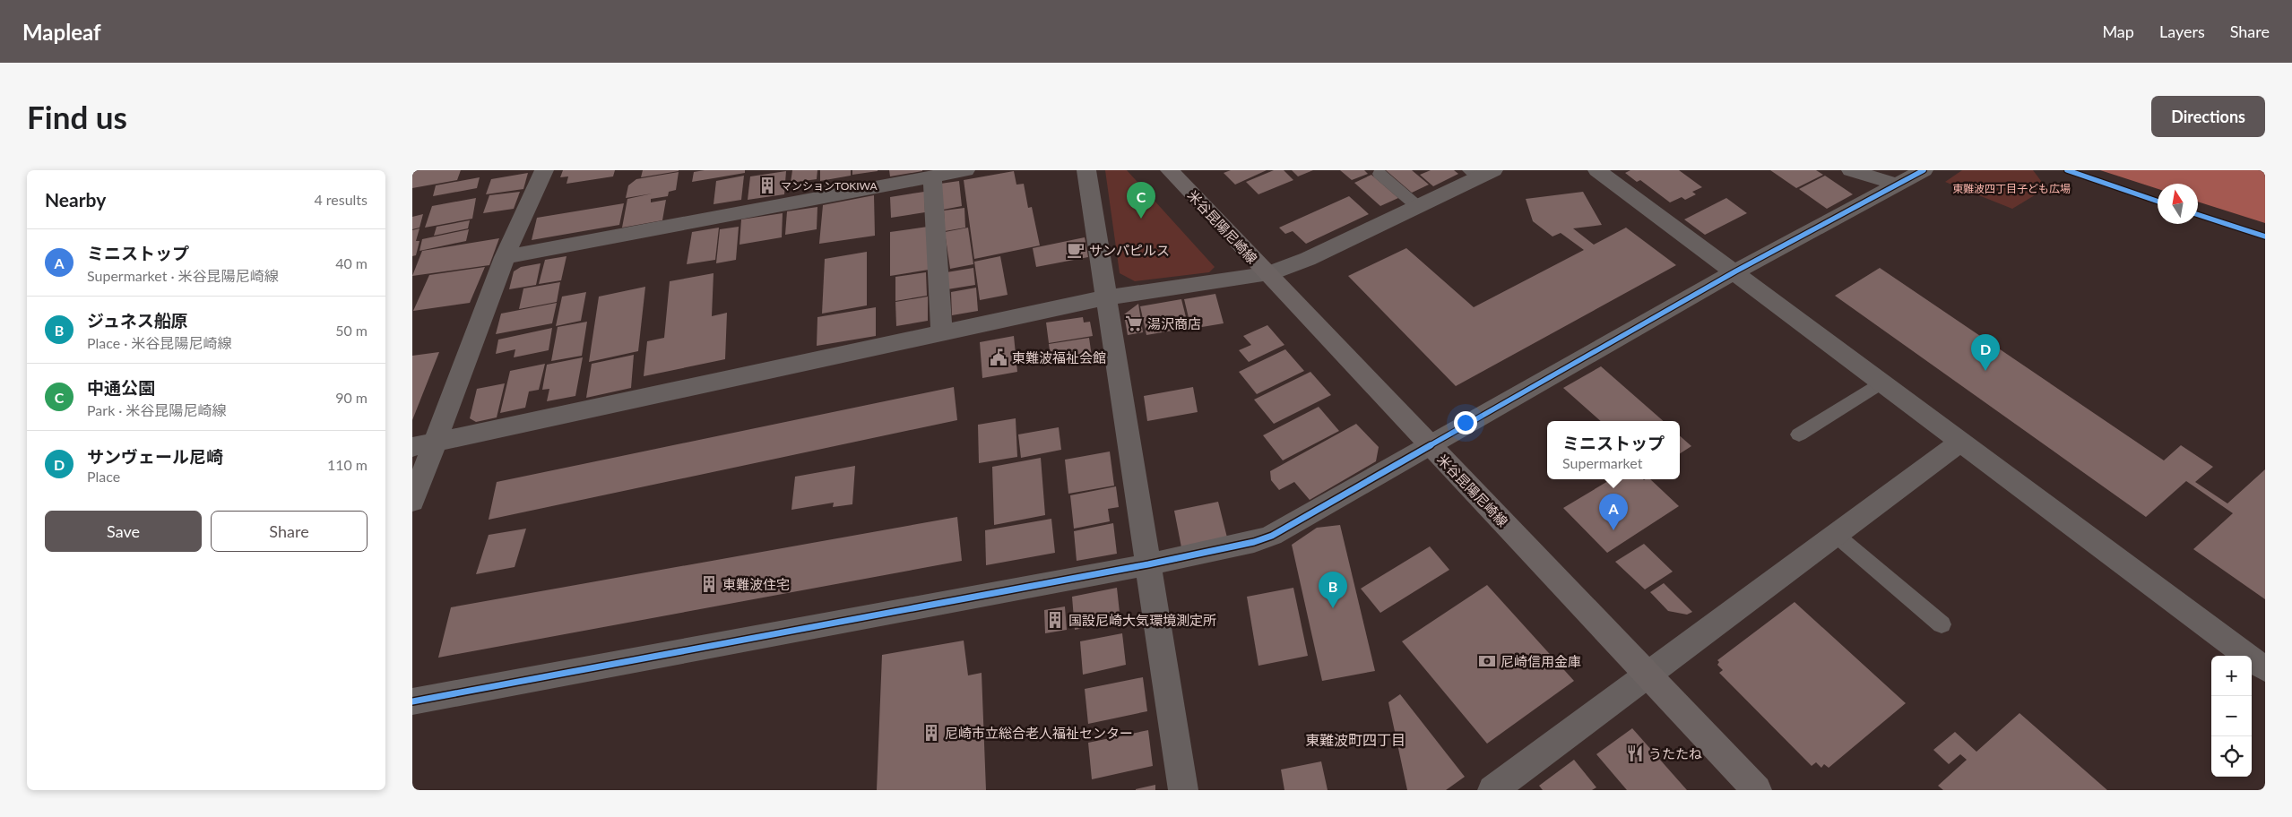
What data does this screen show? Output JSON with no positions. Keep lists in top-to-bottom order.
{
  "streets": {
    "main road": ["米谷昆陽尼崎線"]
  },
  "districts": ["東難波町四丁目"],
  "parks": ["東難波四丁目子ども広場"],
  "places": {
    "building": [
      "マンションTOKIWA",
      "東難波住宅",
      "国設尼崎大気環境測定所",
      "尼崎市立総合老人福祉センター"
    ],
    "cafe": ["サンパピルス"],
    "supermarket": ["湯沢商店"],
    "public building": ["東難波福祉会館"],
    "bank": ["尼崎信用金庫"],
    "restaurant": ["うたたね"]
  },
  "north": "top",
  "page": {
    "header": "Mapleaf",
    "nav": ["Map", "Layers", "Share"],
    "buttons": [
      "Directions",
      ["Save", "Share"]
    ],
    "title": "Find us",
    "heading": ["Nearby", "4 results"],
    "pins": [
      "C",
      "D",
      "A",
      "B"
    ],
    "list": [
      {
        "mark": "A",
        "name": "ミニストップ",
        "note": "Supermarket · 米谷昆陽尼崎線",
        "value": "40 m"
      },
      {
        "mark": "B",
        "name": "ジュネス船原",
        "note": "Place · 米谷昆陽尼崎線",
        "value": "50 m"
      },
      {
        "mark": "C",
        "name": "中通公園",
        "note": "Park · 米谷昆陽尼崎線",
        "value": "90 m"
      },
      {
        "mark": "D",
        "name": "サンヴェール尼崎",
        "note": "Place",
        "value": "110 m"
      }
    ],
    "popup": ["ミニストップ", "Supermarket"],
    "map_buttons": ["+", "−"]
  }
}
